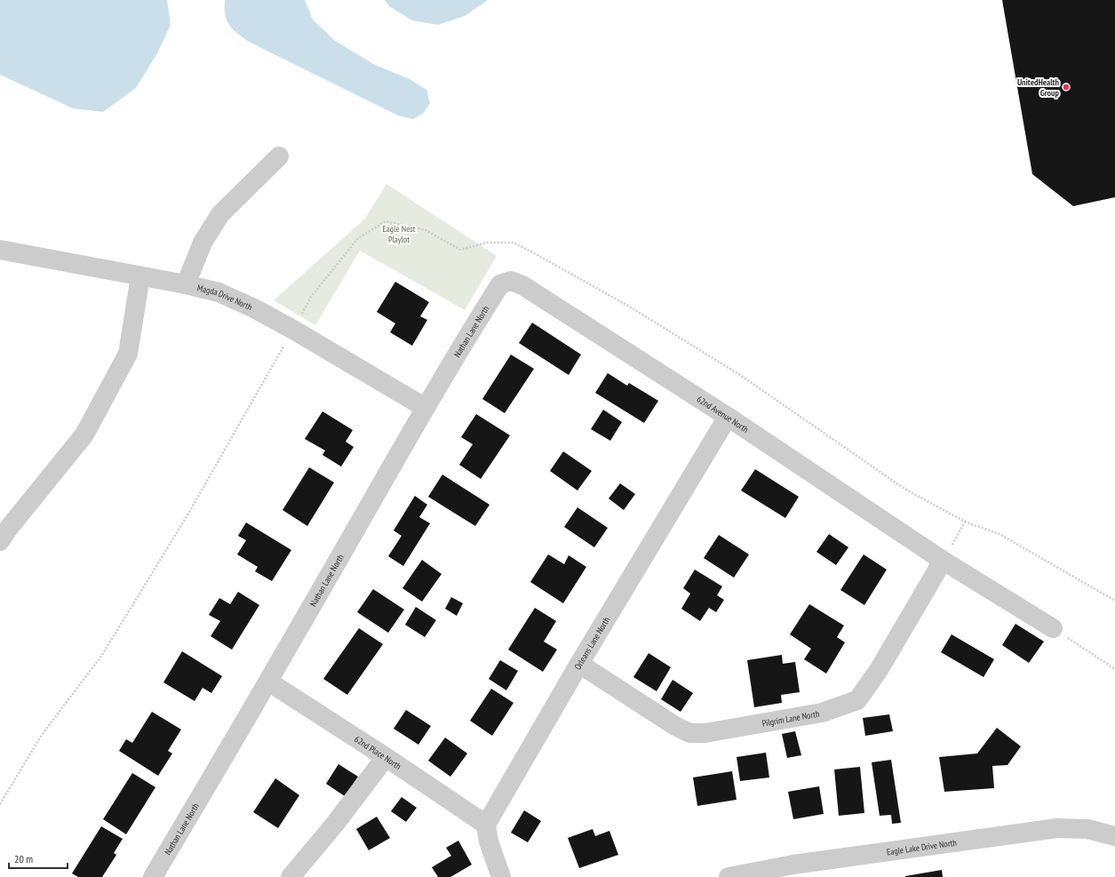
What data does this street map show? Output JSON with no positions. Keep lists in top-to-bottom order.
{
  "streets": {
    "street": [
      "Magda Drive North",
      "Nathan Lane North",
      "62nd Avenue North",
      "Orleans Lane North",
      "Pilgrim Lane North",
      "62nd Place North",
      "Eagle Lake Drive North"
    ]
  },
  "crossings": [
    ["Magda Drive North", "Nathan Lane North"],
    ["Nathan Lane North", "62nd Avenue North"],
    ["Nathan Lane North", "62nd Place North"],
    ["62nd Avenue North", "Orleans Lane North"],
    ["62nd Avenue North", "Pilgrim Lane North"],
    ["Orleans Lane North", "Pilgrim Lane North"],
    ["Orleans Lane North", "62nd Place North"]
  ],
  "parks": ["Eagle Nest Playlot"],
  "places": ["UnitedHealth Group"],
  "scale_bar": "20 m"
}
